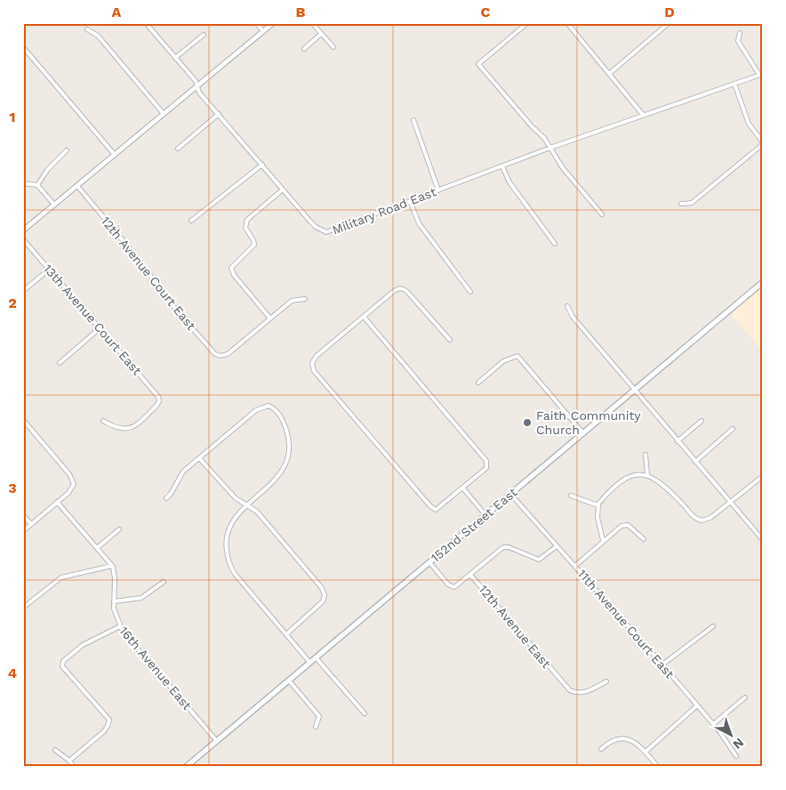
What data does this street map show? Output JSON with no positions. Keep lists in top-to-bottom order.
{
  "streets": {
    "main road": ["152nd Street East"],
    "street": [
      "Military Road East",
      "12th Avenue Court East",
      "13th Avenue Court East",
      "11th Avenue Court East",
      "12th Avenue East",
      "16th Avenue East"
    ]
  },
  "crossings": [
    ["152nd Street East", "11th Avenue Court East"],
    ["152nd Street East", "12th Avenue East"],
    ["152nd Street East", "16th Avenue East"]
  ],
  "places": ["Faith Community Church"],
  "north": "bottom right",
  "grid": {
    "columns": [
      "A",
      "B",
      "C",
      "D"
    ],
    "rows": [
      "1",
      "2",
      "3",
      "4"
    ]
  }
}
